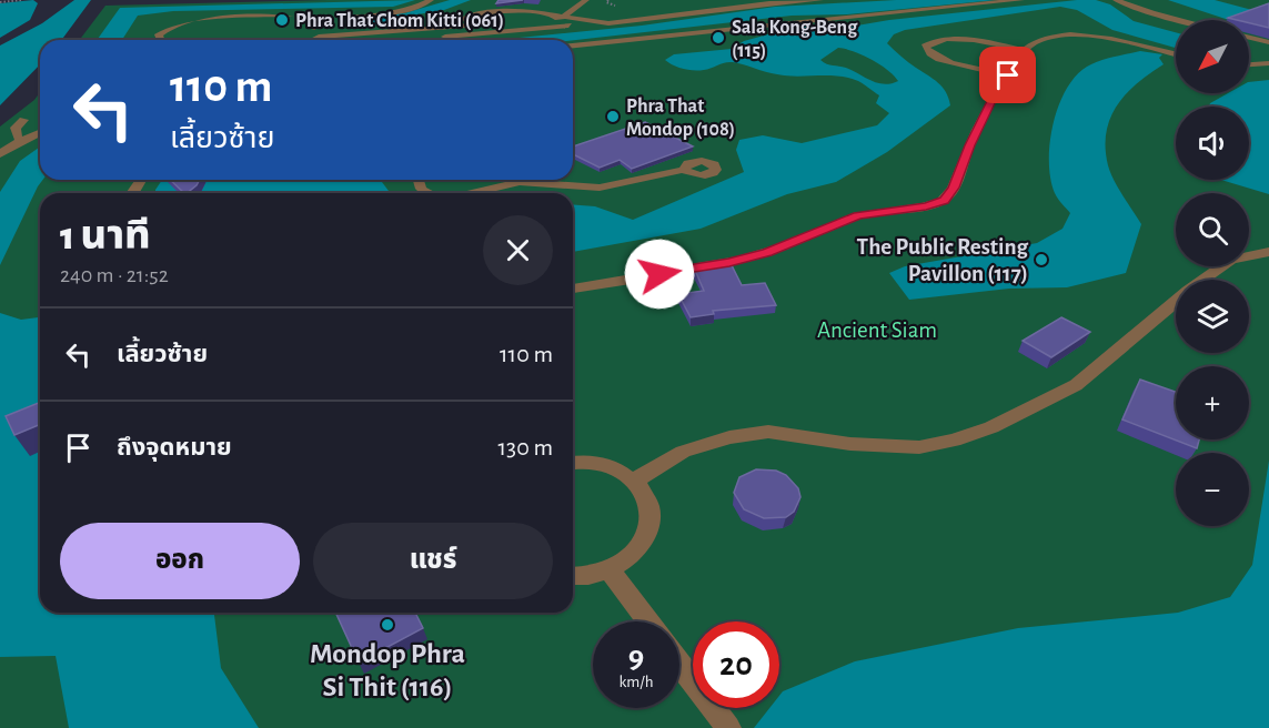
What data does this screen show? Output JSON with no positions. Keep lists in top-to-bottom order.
{
  "parks": ["Ancient Siam"],
  "places": [
    "Phra That Chom Kitti (061)",
    "Sala Kong-Beng (115)",
    "Phra That Mondop (108)",
    "The Public Resting Pavillon (117)",
    "Mondop Phra Si Thit (116)"
  ],
  "north": "bottom left",
  "page": {
    "map_buttons": ["+", "−"],
    "turn": ["110 m", "เลี้ยวซ้าย"],
    "heading": ["1 นาที", "240 m · 21:52"],
    "list": [
      {
        "name": "เลี้ยวซ้าย",
        "value": "110 m"
      },
      {
        "name": "ถึงจุดหมาย",
        "value": "130 m"
      }
    ],
    "buttons": ["ออก", "แชร์"],
    "speed": "9 km/h",
    "limit": "20"
  }
}
